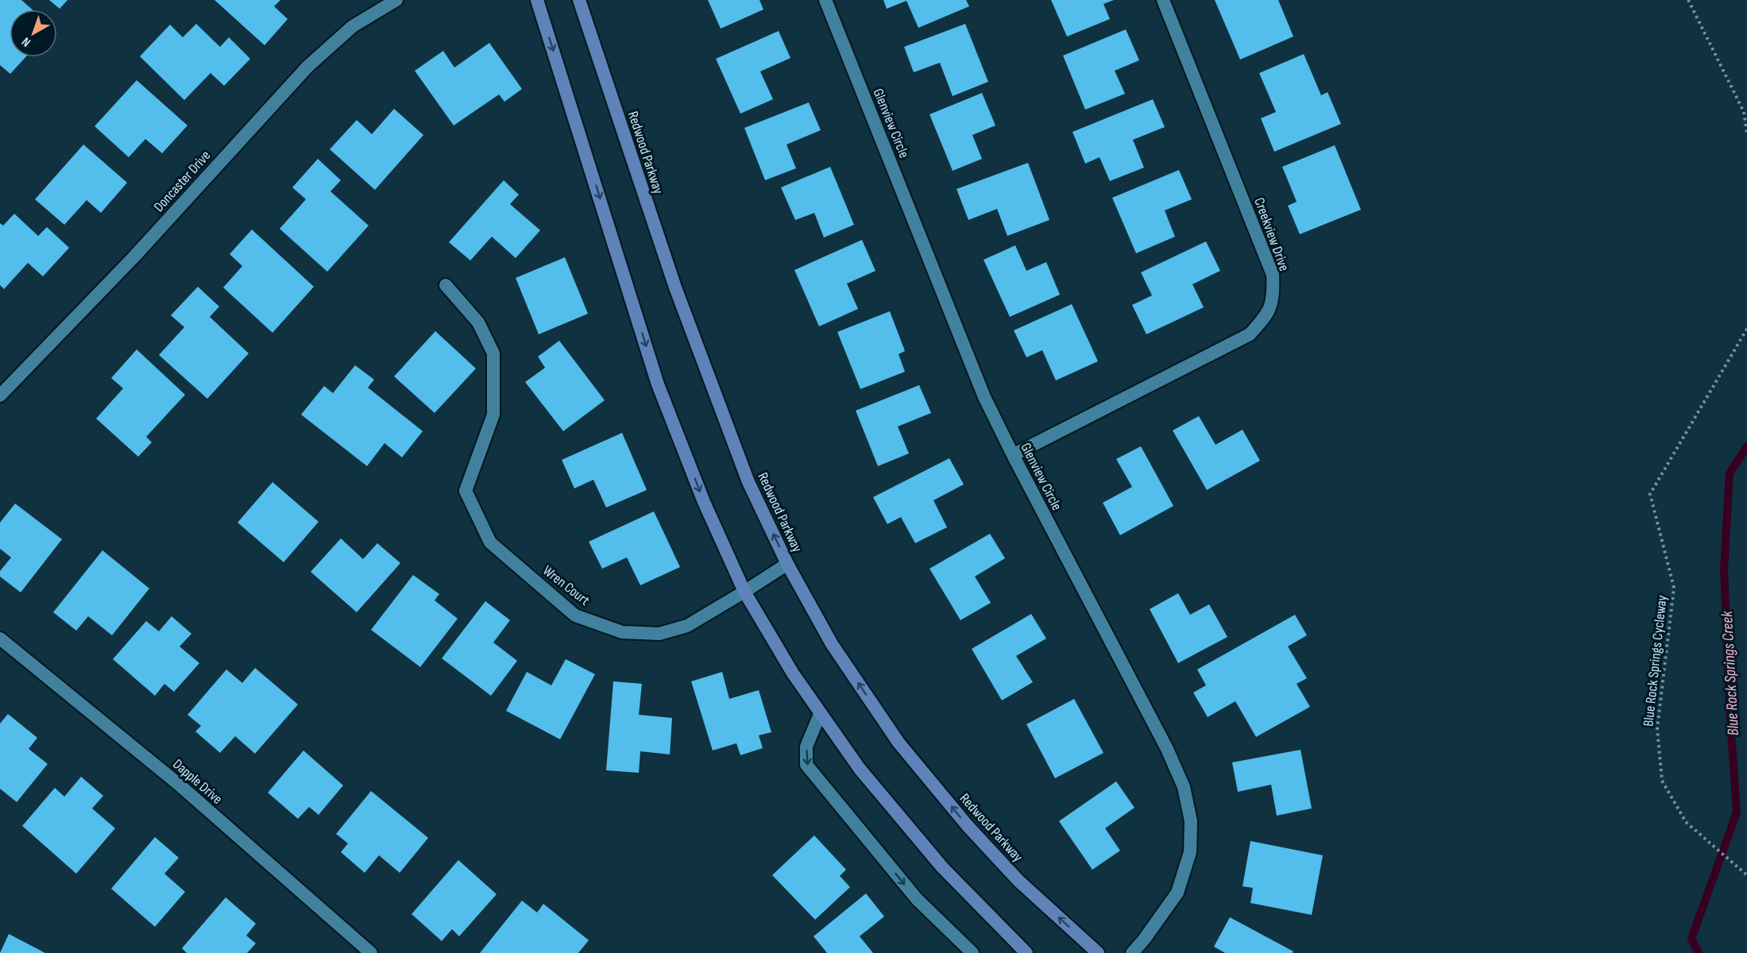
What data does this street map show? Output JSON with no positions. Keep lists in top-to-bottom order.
{
  "streets": {
    "main road": ["Redwood Parkway"],
    "street": [
      "Glenview Circle",
      "Doncaster Drive",
      "Creekview Drive",
      "Wren Court",
      "Dapple Drive"
    ],
    "path": ["Blue Rock Springs Cycleway"]
  },
  "crossings": [
    ["Glenview Circle", "Creekview Drive"],
    ["Redwood Parkway", "Wren Court"]
  ],
  "water": ["Blue Rock Springs Creek"],
  "north": "bottom left"
}
